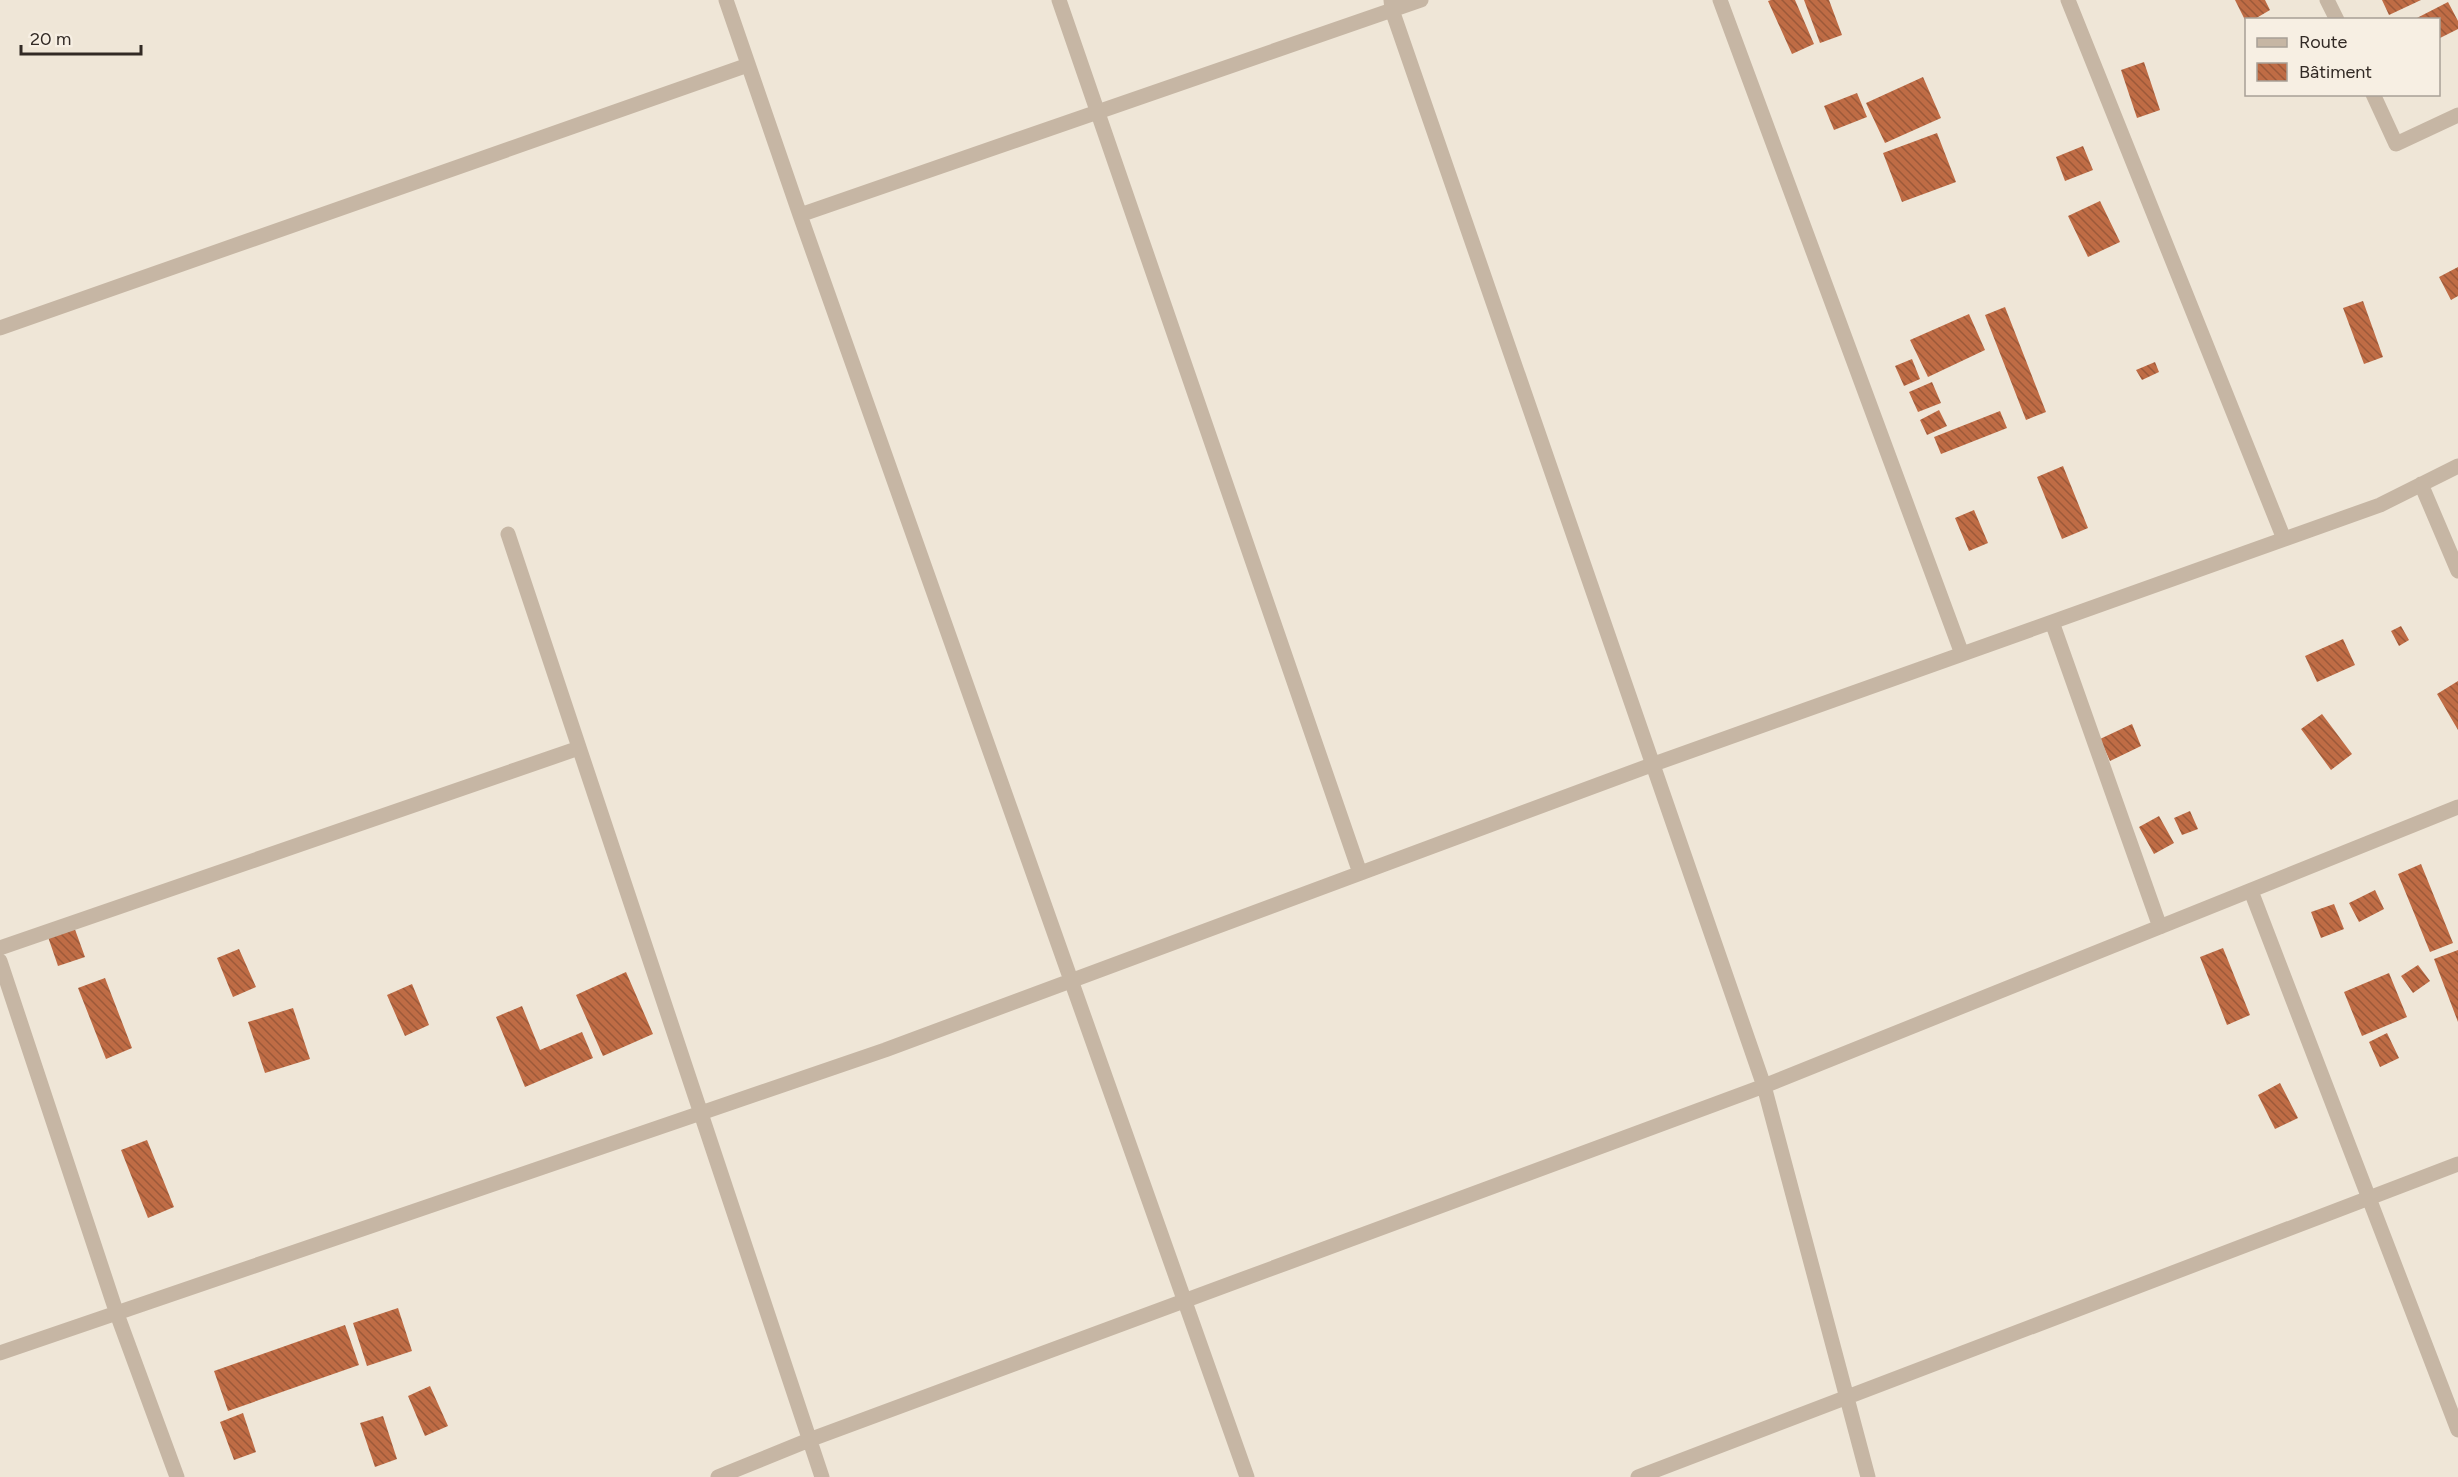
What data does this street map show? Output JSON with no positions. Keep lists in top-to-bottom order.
{
  "legend": ["Route", "Bâtiment"],
  "scale_bar": "20 m"
}
